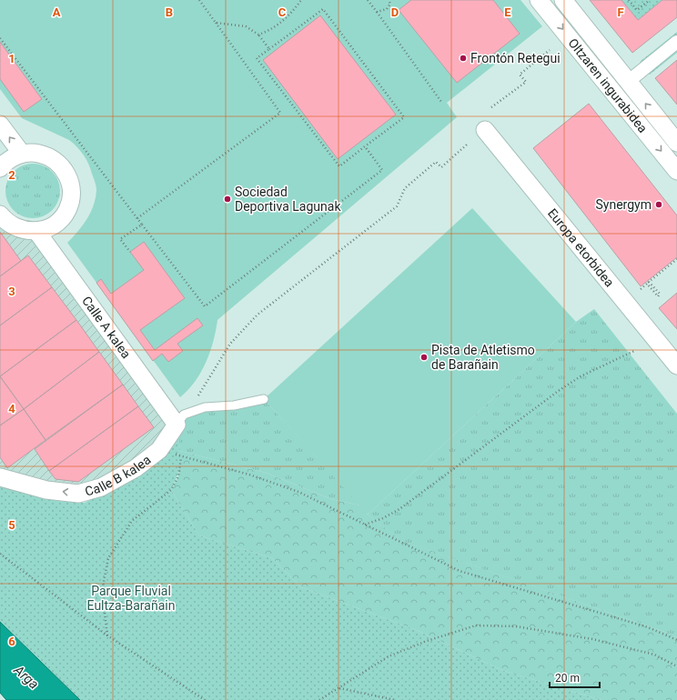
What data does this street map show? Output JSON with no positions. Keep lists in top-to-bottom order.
{
  "streets": {
    "street": [
      "Oltzaren ingurabidea",
      "Europa etorbidea",
      "Calle A kalea",
      "Calle B kalea"
    ]
  },
  "crossings": [
    ["Calle A kalea", "Calle B kalea"]
  ],
  "one_way": ["Calle B kalea"],
  "water": ["Arga"],
  "parks": ["Parque Fluvial Eultza-Barañain"],
  "places": [
    "Frontón Retegui",
    "Sociedad Deportiva Lagunak",
    "Synergym",
    "Pista de Atletismo de Barañain"
  ],
  "scale_bar": "20 m",
  "grid": {
    "columns": [
      "A",
      "B",
      "C",
      "D",
      "E",
      "F"
    ],
    "rows": [
      "1",
      "2",
      "3",
      "4",
      "5",
      "6"
    ]
  }
}
